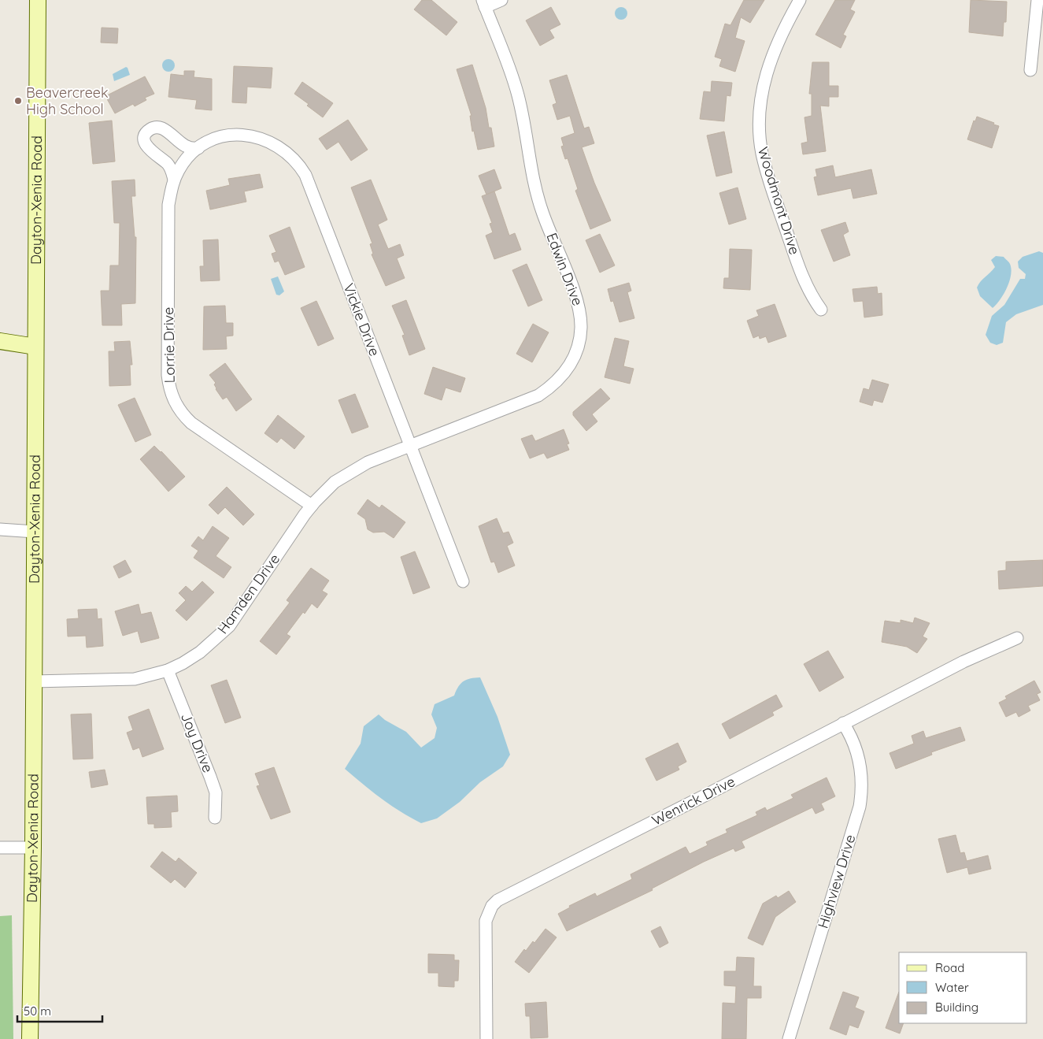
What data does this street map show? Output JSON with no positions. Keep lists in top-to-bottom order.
{
  "streets": {
    "main road": ["Dayton-Xenia Road"],
    "street": [
      "Woodmont Drive",
      "Edwin Drive",
      "Vickie Drive",
      "Lorrie Drive",
      "Hamden Drive",
      "Joy Drive",
      "Wenrick Drive",
      "Highview Drive"
    ]
  },
  "crossings": [
    ["Dayton-Xenia Road", "Hamden Drive"],
    ["Edwin Drive", "Vickie Drive"],
    ["Edwin Drive", "Hamden Drive"],
    ["Vickie Drive", "Lorrie Drive"],
    ["Vickie Drive", "Hamden Drive"],
    ["Lorrie Drive", "Hamden Drive"],
    ["Hamden Drive", "Joy Drive"],
    ["Wenrick Drive", "Highview Drive"]
  ],
  "places": ["Beavercreek High School"],
  "legend": ["Road", "Water", "Building"],
  "scale_bar": "50 m"
}
